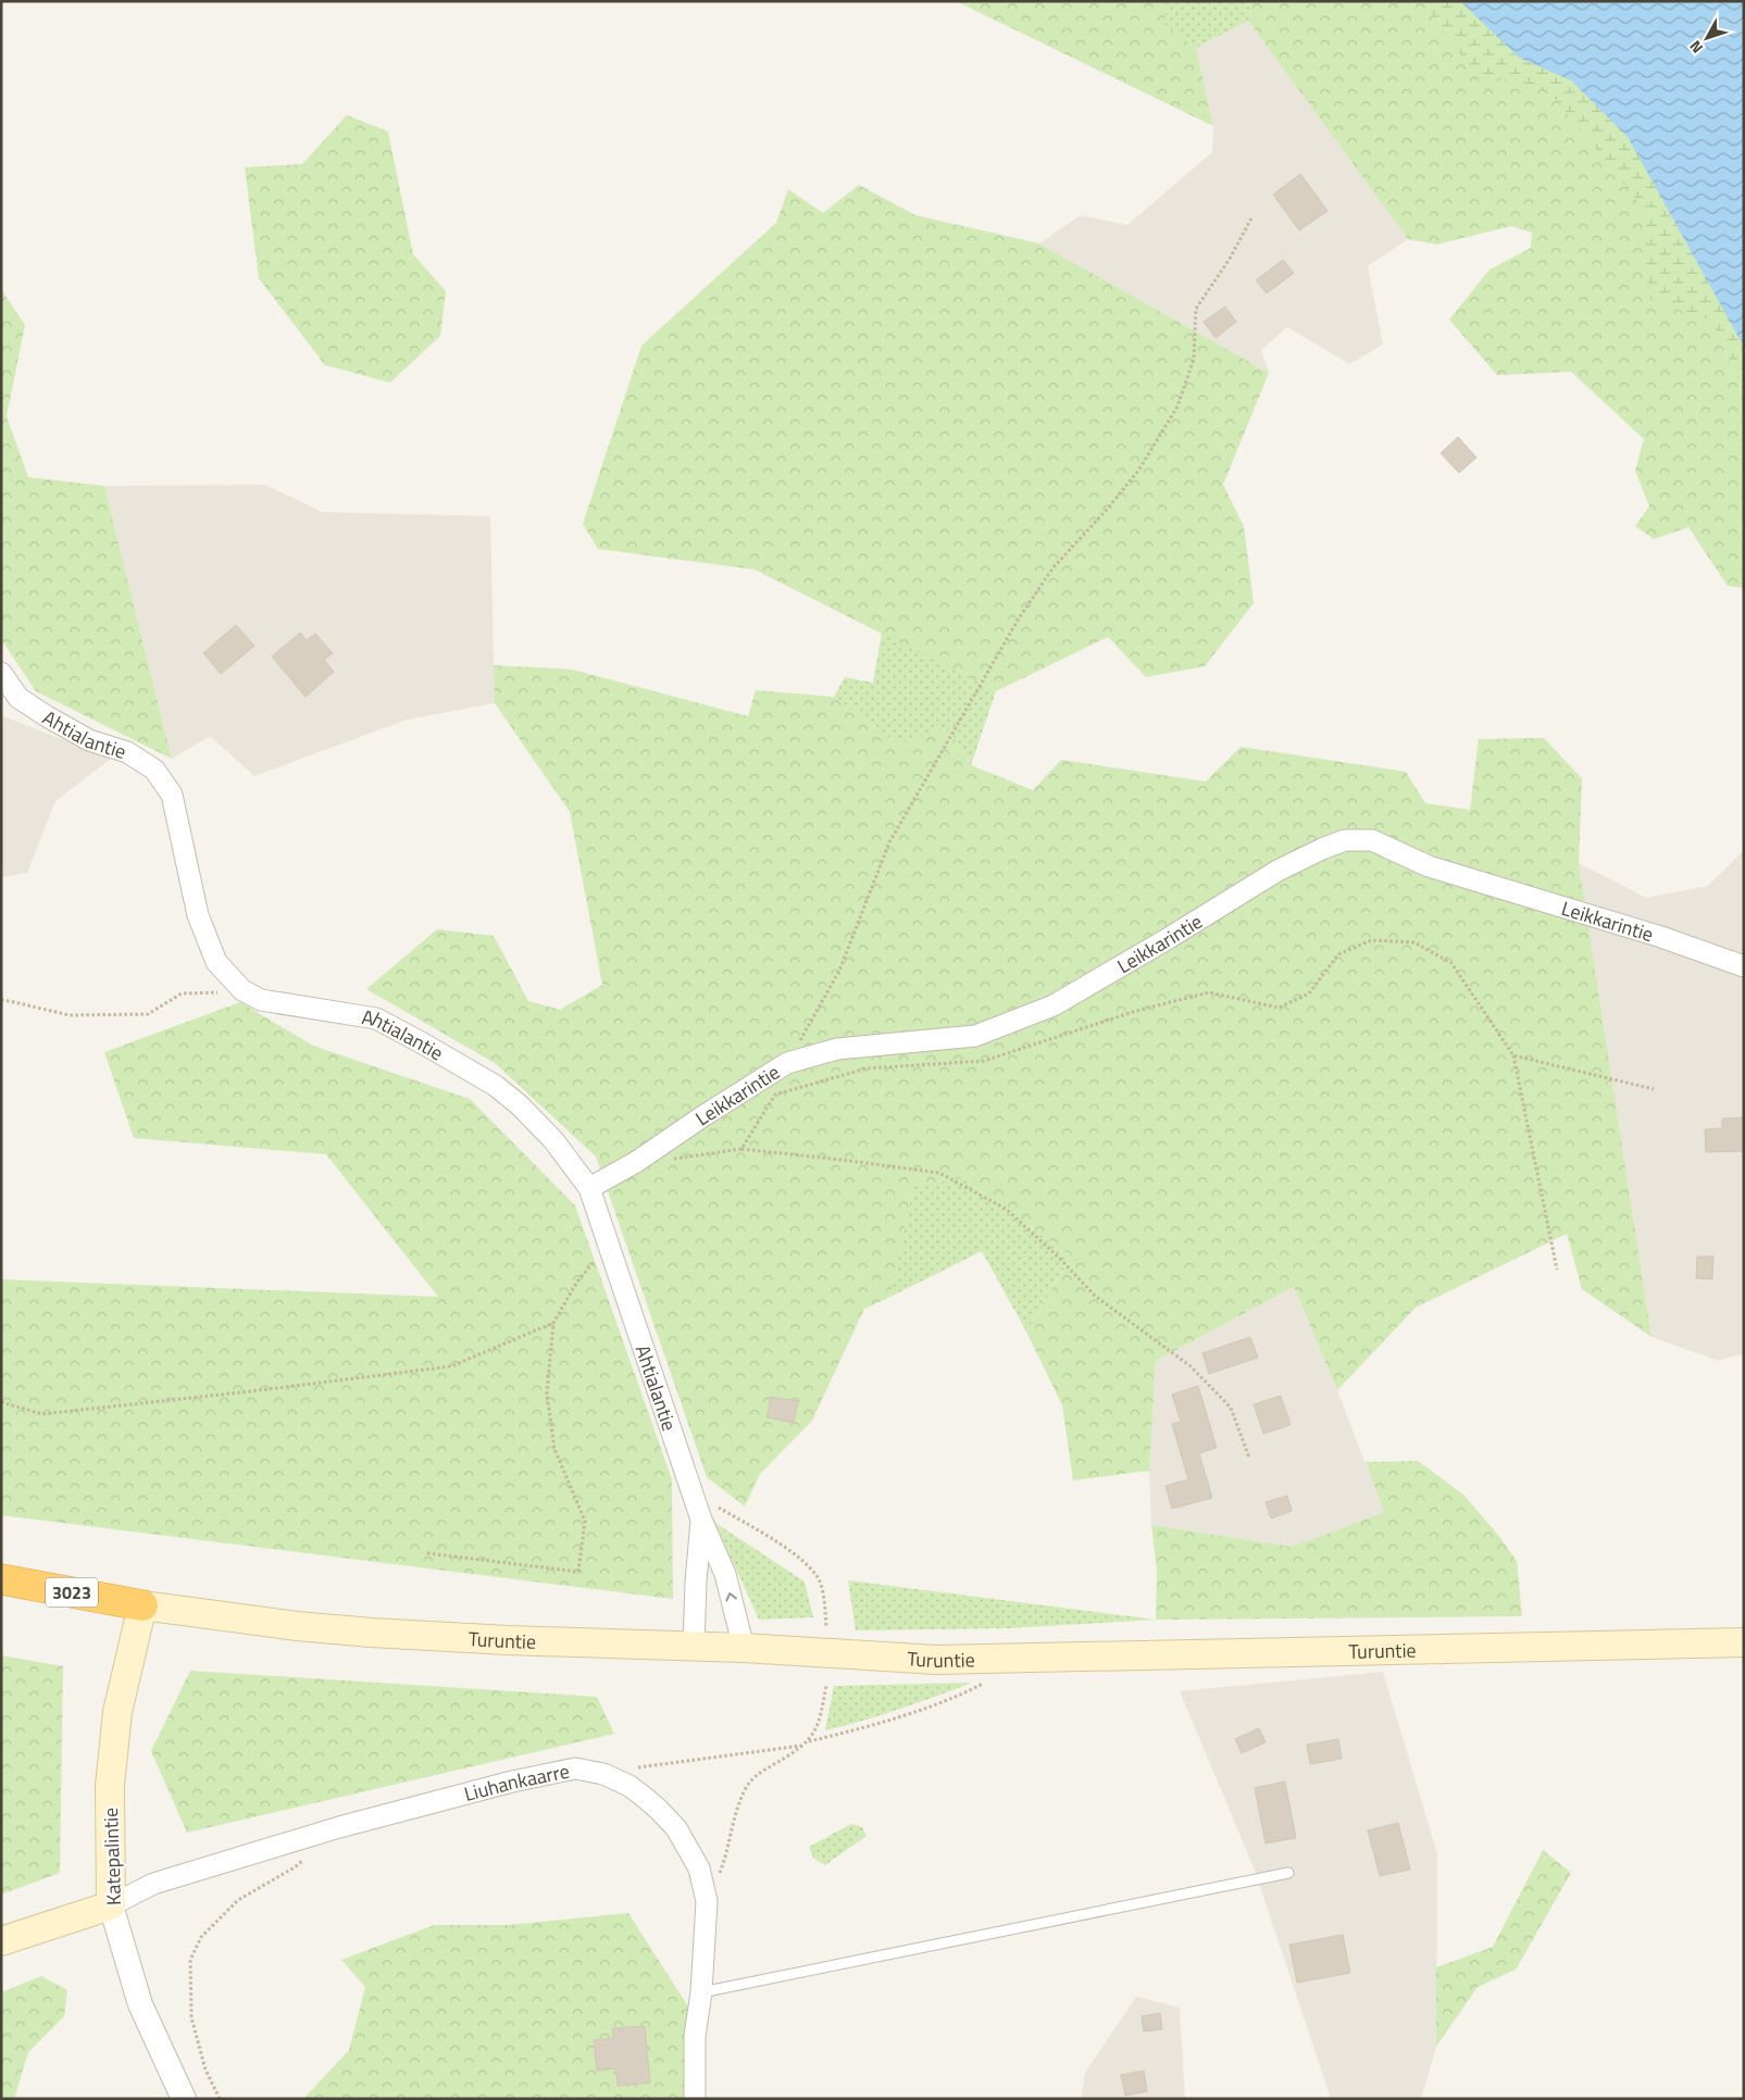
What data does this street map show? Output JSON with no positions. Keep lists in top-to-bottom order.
{
  "streets": {
    "highway": ["3023"],
    "main road": ["Turuntie", "Katepalintie"],
    "street": ["Ahtialantie", "Leikkarintie", "Liuhankaarre"]
  },
  "crossings": [
    ["Ahtialantie", "Leikkarintie"],
    ["Ahtialantie", "Turuntie"],
    ["3023", "Turuntie"],
    ["3023", "Katepalintie"],
    ["Turuntie", "Katepalintie"],
    ["Liuhankaarre", "Katepalintie"]
  ],
  "north": "bottom left"
}
